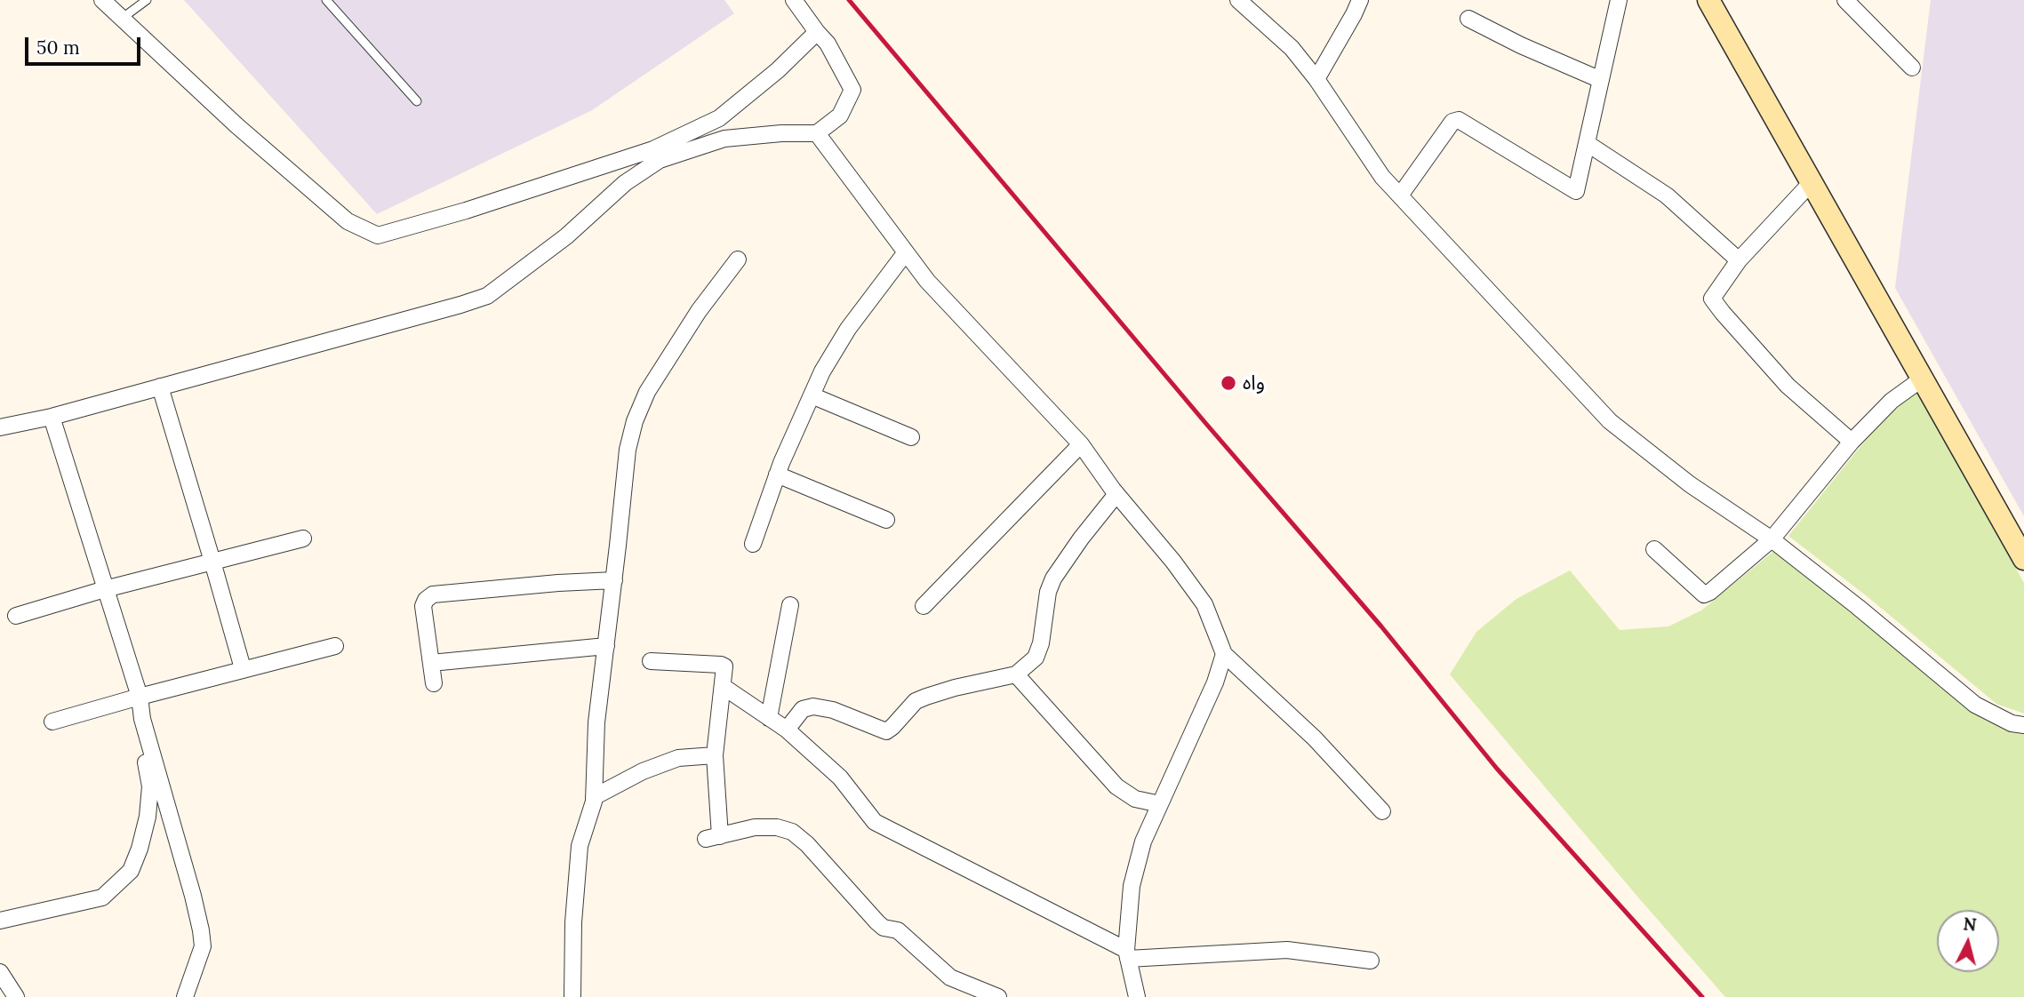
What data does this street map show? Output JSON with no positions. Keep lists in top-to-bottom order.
{
  "places": ["واہ"],
  "scale_bar": "50 m",
  "north": "top"
}
